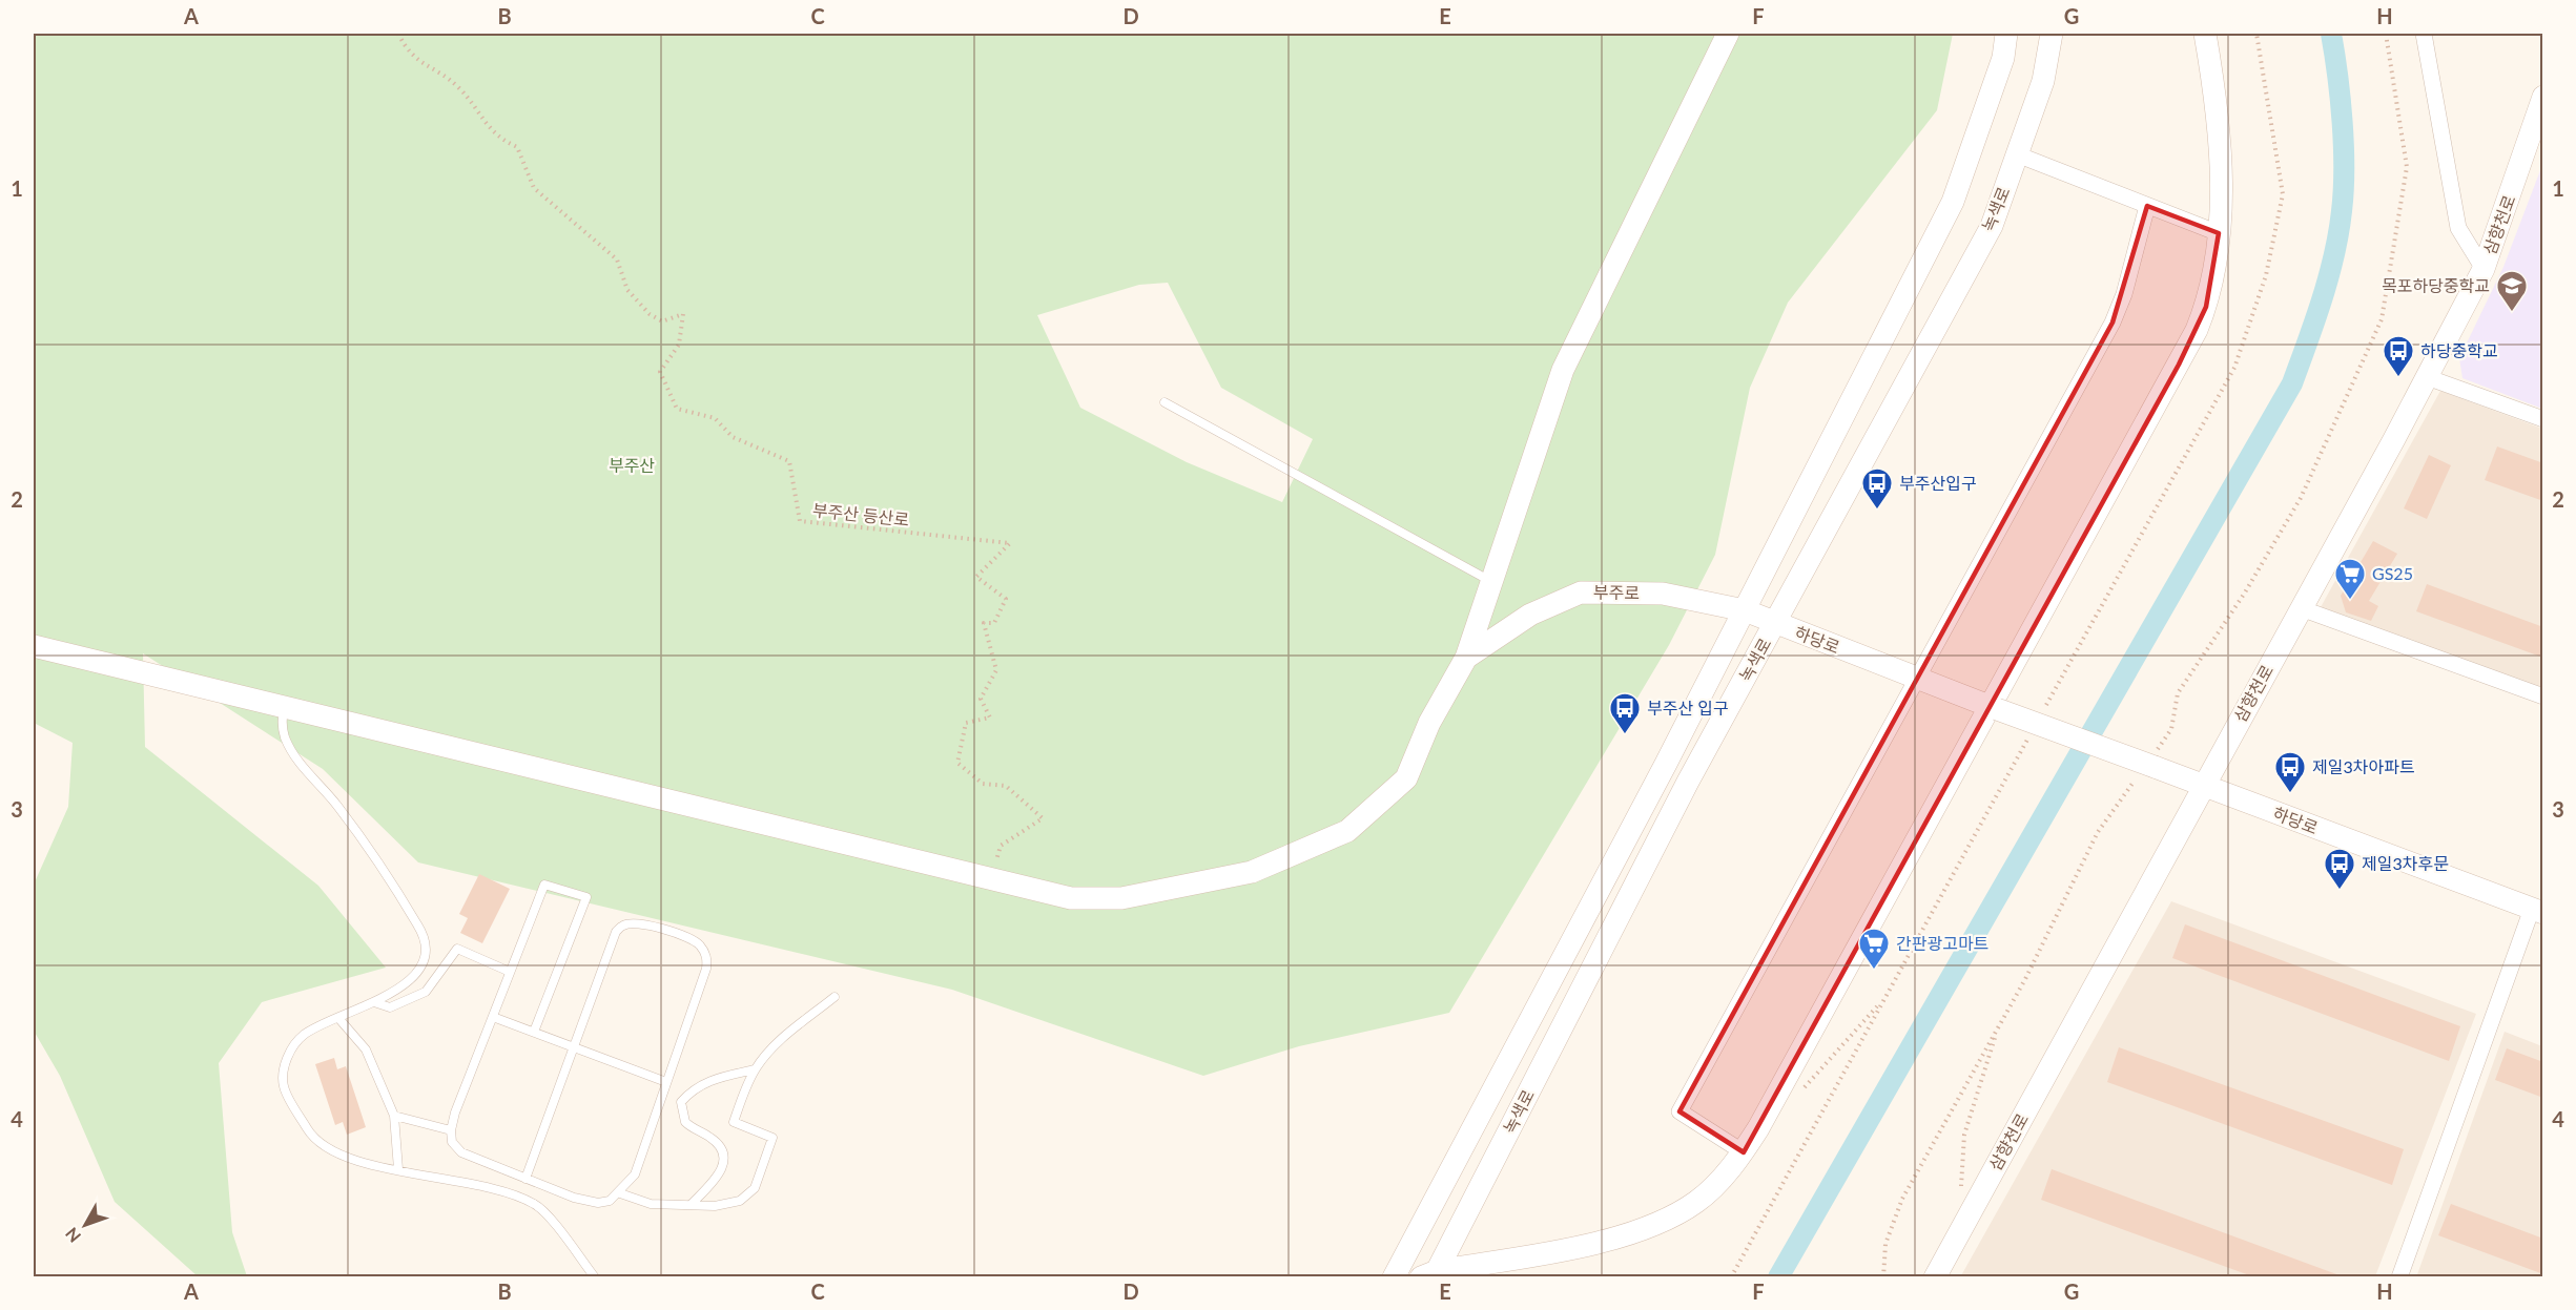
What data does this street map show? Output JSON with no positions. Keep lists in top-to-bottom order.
{
  "streets": {
    "street": [
      "녹색로",
      "삼향천로",
      "부주로",
      "하당로"
    ],
    "path": ["부주산 등산로"]
  },
  "crossings": [
    ["녹색로", "부주로"],
    ["녹색로", "하당로"],
    ["삼향천로", "하당로"],
    ["부주로", "하당로"]
  ],
  "parks": ["부주산"],
  "places": {
    "school or university": ["목포하당중학교"],
    "bus stop": [
      "하당중학교",
      "부주산입구",
      "부주산 입구",
      "제일3차아파트",
      "제일3차후문"
    ],
    "supermarket": ["GS25", "간판광고마트"]
  },
  "north": "bottom left",
  "grid": {
    "columns": [
      "A",
      "B",
      "C",
      "D",
      "E",
      "F",
      "G",
      "H"
    ],
    "rows": [
      "1",
      "2",
      "3",
      "4"
    ]
  }
}
